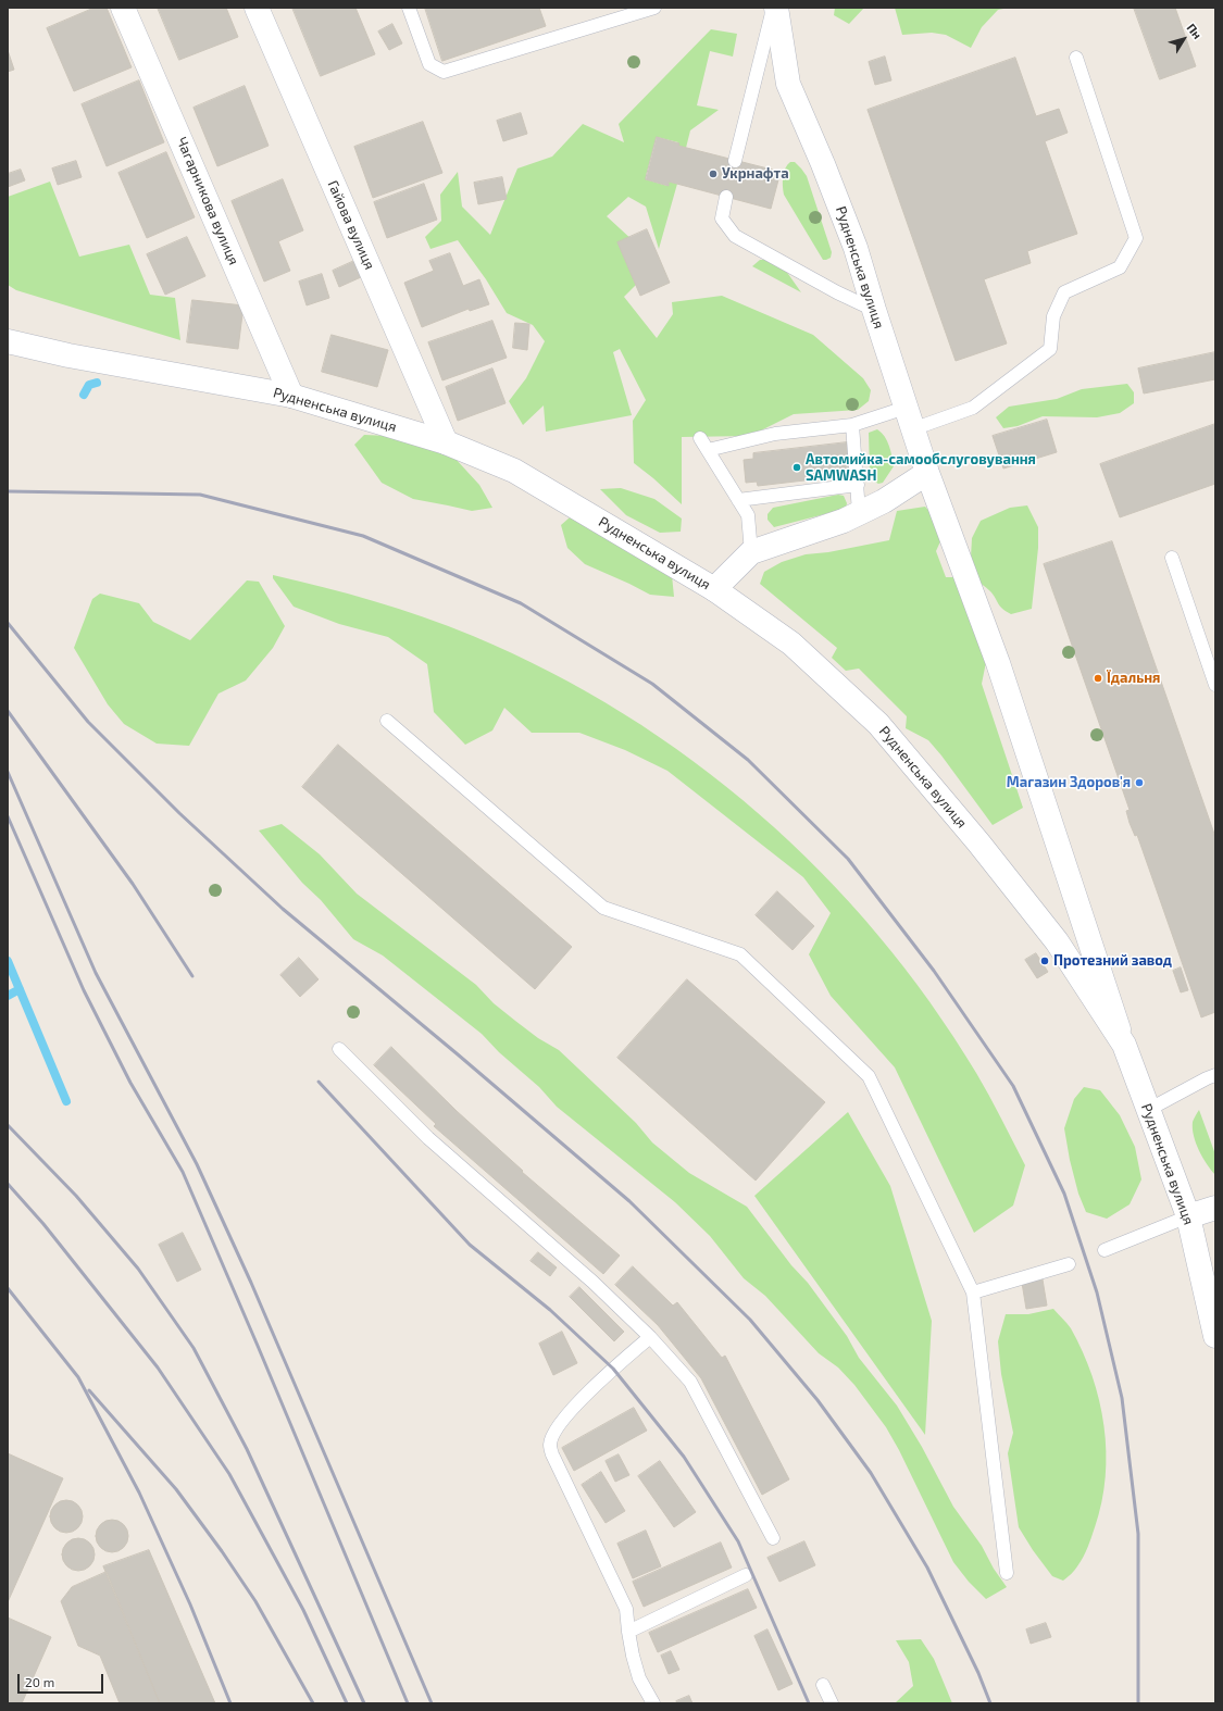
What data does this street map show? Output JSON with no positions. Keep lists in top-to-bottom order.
{
  "streets": {
    "street": ["Чагарникова вулиця", "Гайова вулиця", "Рудненська вулиця"]
  },
  "crossings": [
    ["Чагарникова вулиця", "Рудненська вулиця"],
    ["Гайова вулиця", "Рудненська вулиця"]
  ],
  "places": [
    "Укрнафта",
    "Автомийка-самообслуговування SAMWASH",
    "Їдальня",
    "Магазин Здоров'я",
    "Протезний завод"
  ],
  "scale_bar": "20 m",
  "north": "top right"
}
